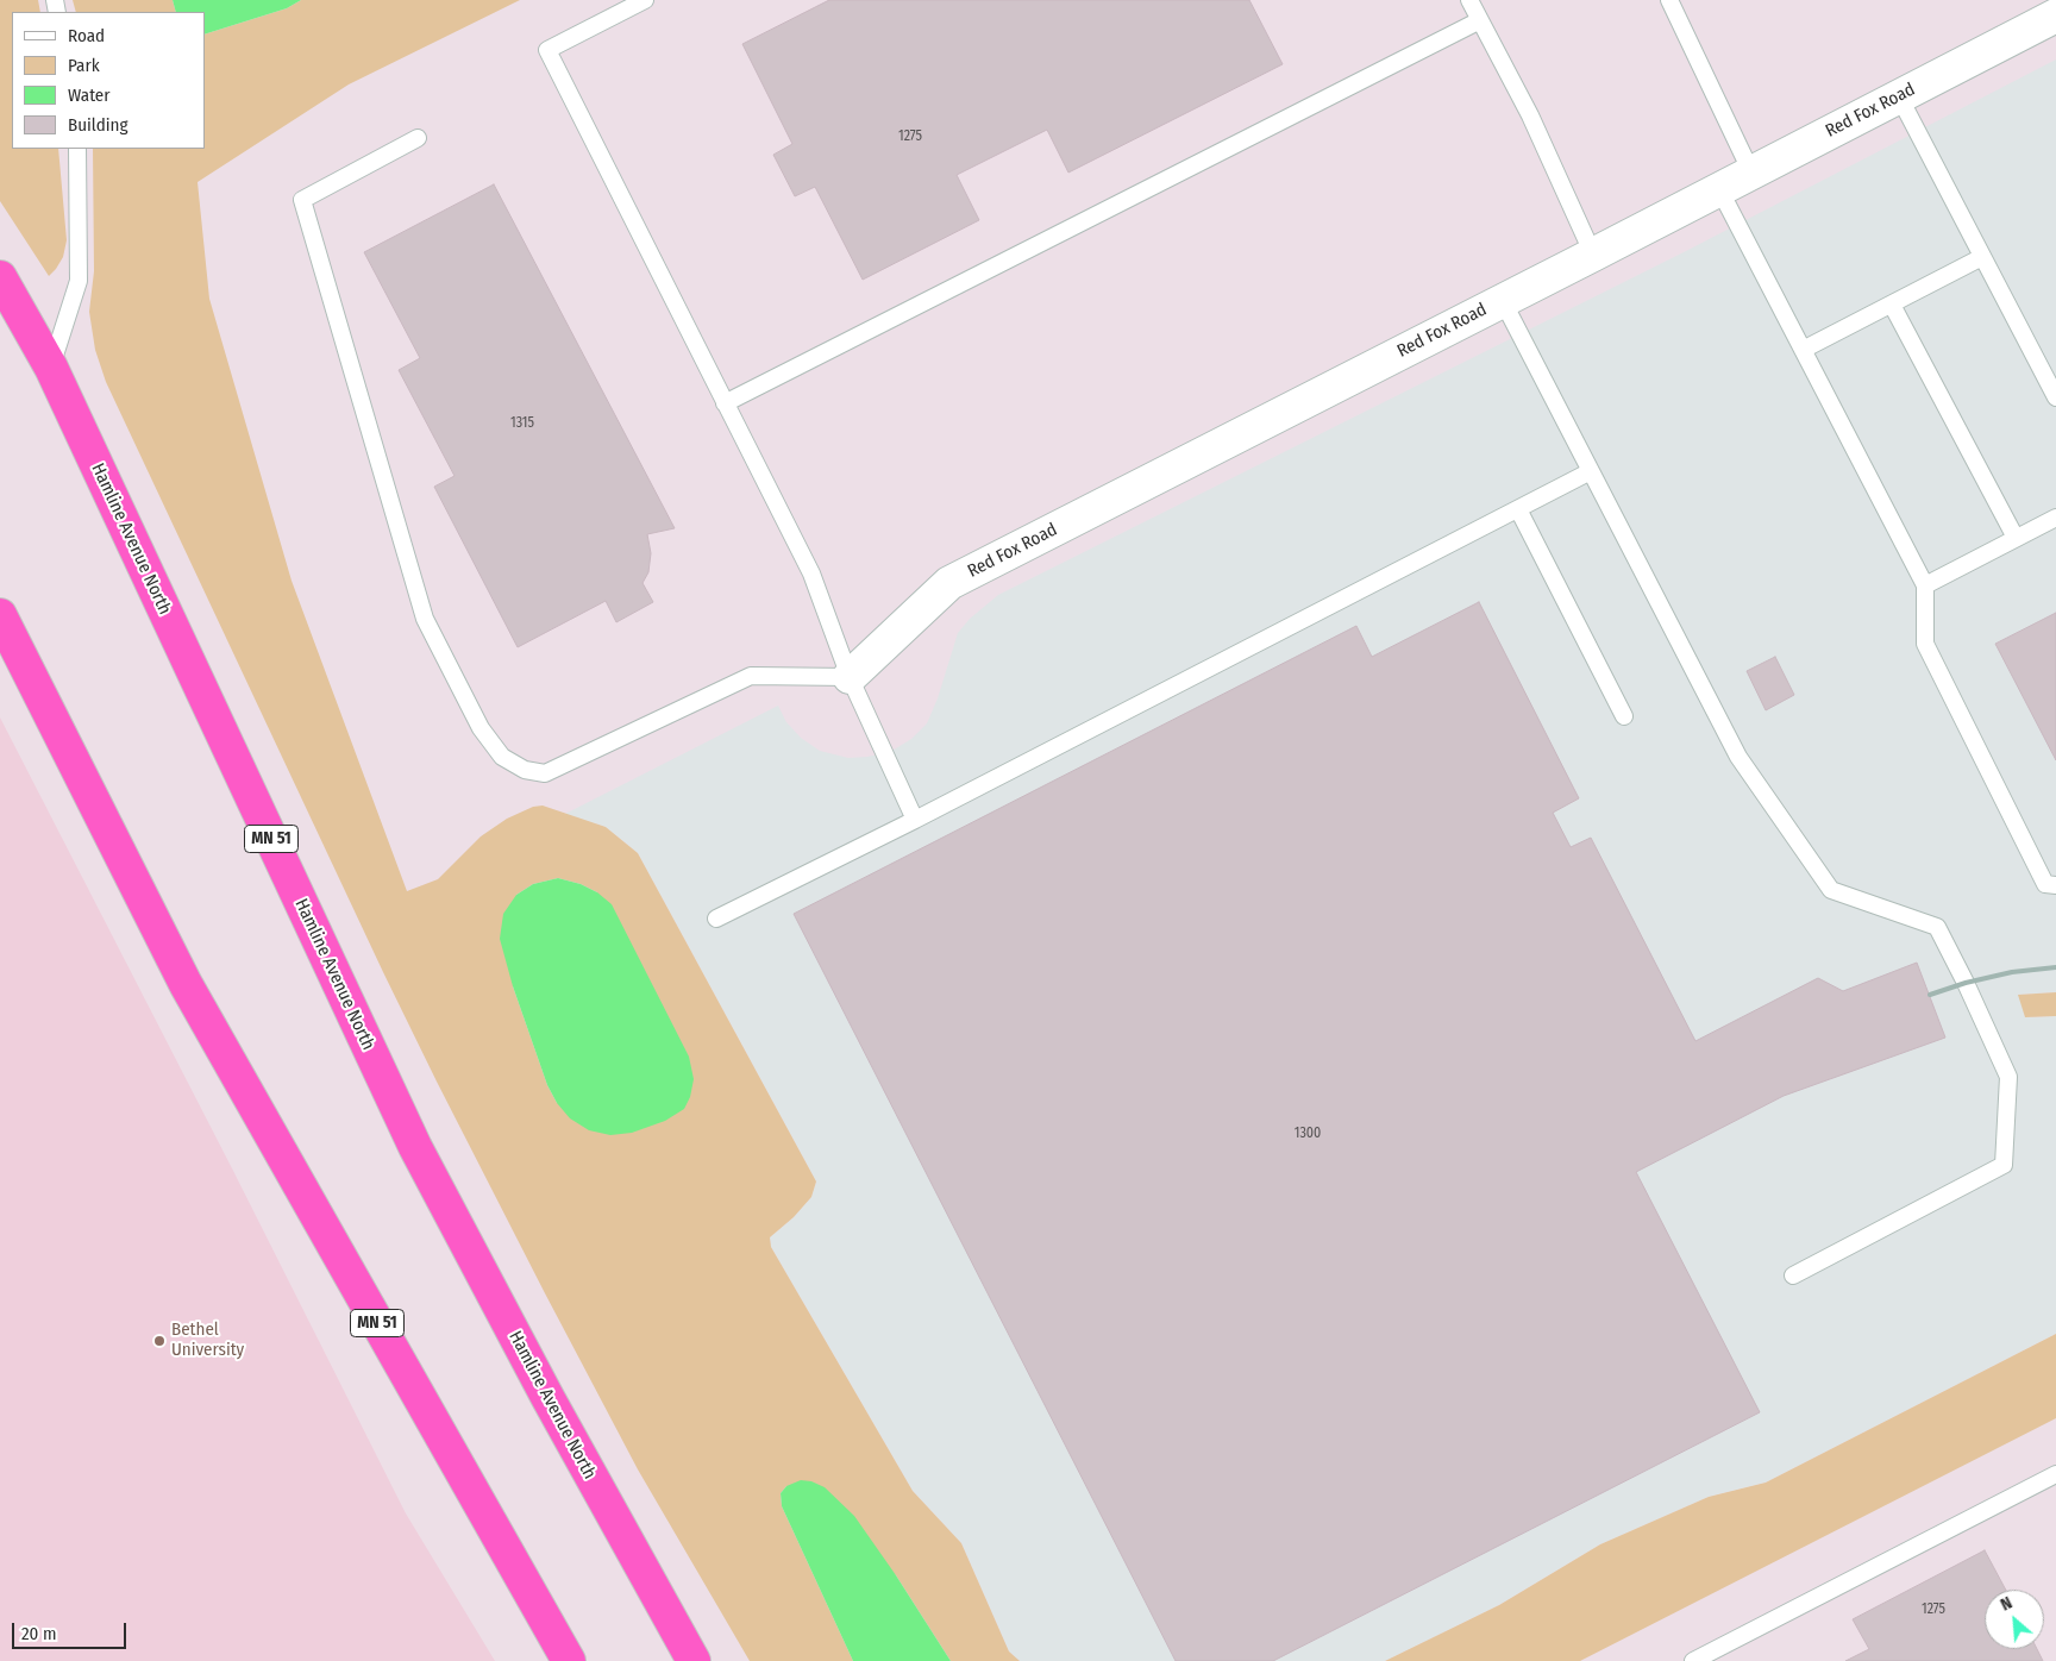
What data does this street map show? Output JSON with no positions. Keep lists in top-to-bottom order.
{
  "streets": {
    "highway": ["Hamline Avenue North", "MN 51"],
    "street": ["Red Fox Road"]
  },
  "places": ["Bethel University"],
  "house_numbers": [
    "1275",
    "1315",
    "1300",
    "1275"
  ],
  "legend": [
    "Road",
    "Park",
    "Water",
    "Building"
  ],
  "scale_bar": "20 m",
  "north": "top left"
}
